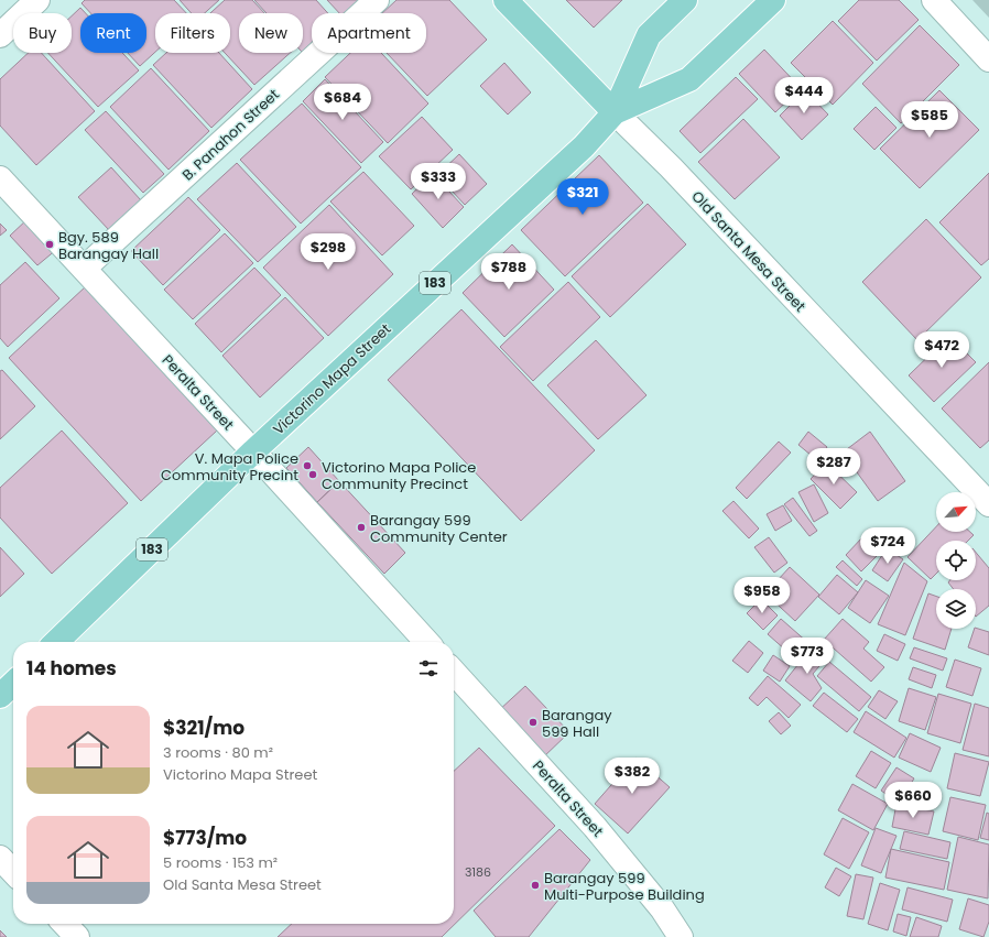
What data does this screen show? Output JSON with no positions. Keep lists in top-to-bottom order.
{
  "streets": {
    "main road": ["Old Santa Mesa Street", "183", "Victorino Mapa Street"],
    "street": ["B. Panahon Street", "Peralta Street"]
  },
  "crossings": [
    ["B. Panahon Street", "Peralta Street"],
    ["Old Santa Mesa Street", "Victorino Mapa Street"],
    ["Victorino Mapa Street", "Peralta Street"]
  ],
  "places": [
    "Bgy. 589 Barangay Hall",
    "V. Mapa Police Community Precint",
    "Victorino Mapa Police Community Precinct",
    "Barangay 599 Community Center",
    "Barangay 599 Hall",
    "Barangay 599 Multi-Purpose Building"
  ],
  "house_numbers": ["3186"],
  "north": "top right",
  "page": {
    "chip": [
      "Buy",
      "Rent",
      "Filters",
      "New",
      "Apartment"
    ],
    "price": [
      "$444",
      "$684",
      "$585",
      "$333",
      "$321",
      "$298",
      "$788",
      "$472",
      "$287",
      "$724",
      "$958",
      "$773",
      "$382",
      "$660"
    ],
    "heading": "14 homes",
    "list": [
      {
        "name": "$321/mo",
        "note": "3 rooms · 80 m² · Victorino Mapa Street"
      },
      {
        "name": "$773/mo",
        "note": "5 rooms · 153 m² · Old Santa Mesa Street"
      }
    ]
  }
}
